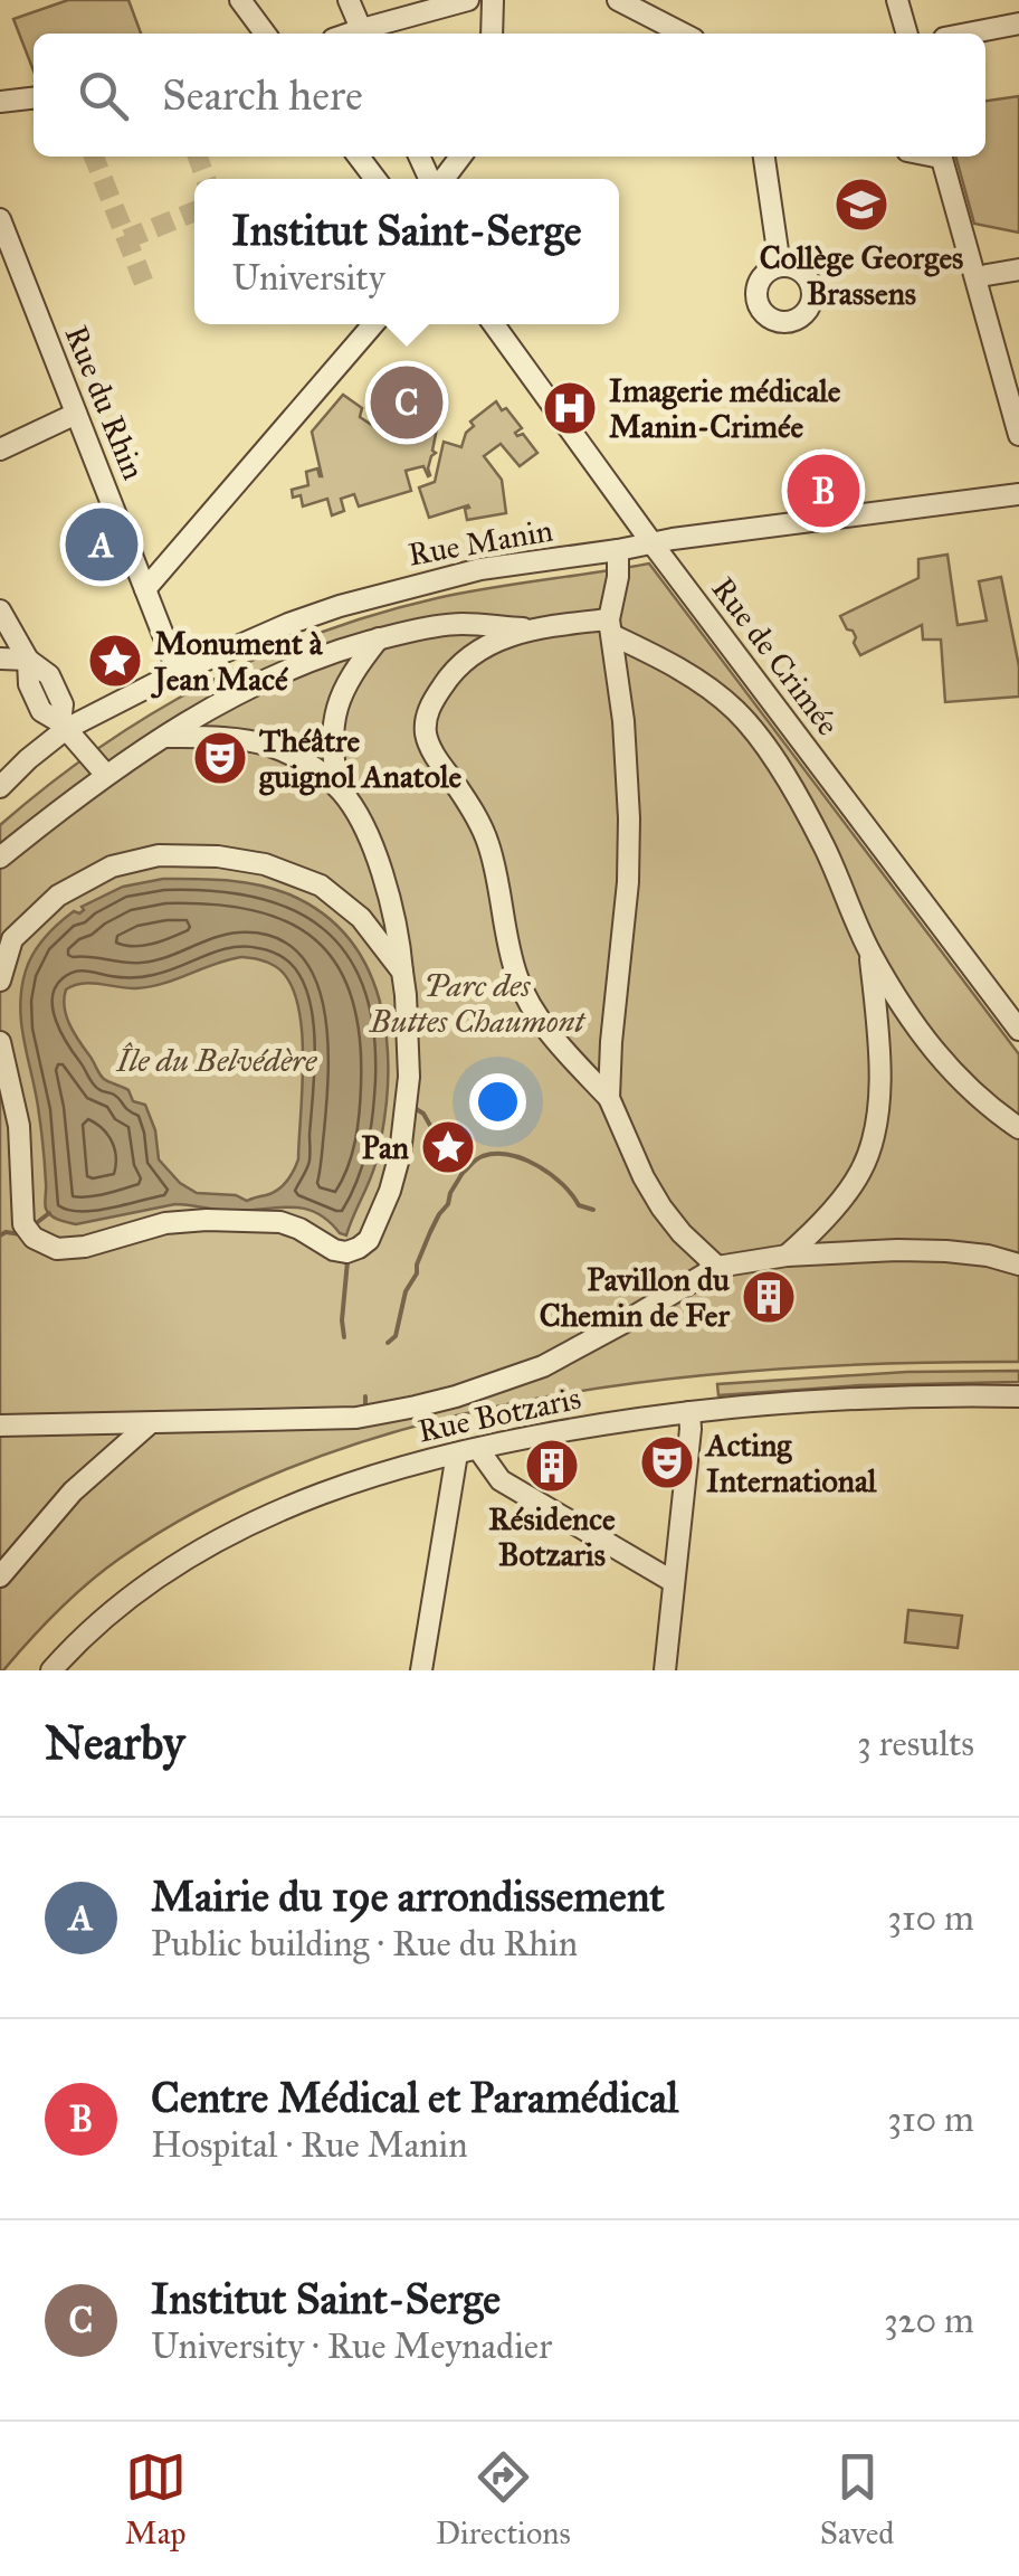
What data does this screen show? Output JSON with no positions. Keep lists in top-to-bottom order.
{
  "streets": {
    "street": [
      "Rue du Rhin",
      "Rue Manin",
      "Rue de Crimée",
      "Rue Botzaris"
    ]
  },
  "crossings": [
    ["Rue du Rhin", "Rue Manin"],
    ["Rue Manin", "Rue de Crimée"]
  ],
  "parks": ["Parc des Buttes Chaumont", "Île du Belvédère"],
  "places": {
    "school or university": ["Collège Georges Brassens"],
    "hospital": ["Imagerie médicale Manin-Crimée"],
    "place": ["Monument à Jean Macé", "Pan"],
    "theatre": ["Théâtre guignol Anatole", "Acting International"],
    "building": ["Pavillon du Chemin de Fer", "Résidence Botzaris"]
  },
  "page": {
    "search": "Search here",
    "popup": ["Institut Saint-Serge", "University"],
    "pins": ["C", "B", "A"],
    "heading": ["Nearby", "3 results"],
    "list": [
      {
        "mark": "A",
        "name": "Mairie du 19e arrondissement",
        "note": "Public building · Rue du Rhin",
        "value": "310 m"
      },
      {
        "mark": "B",
        "name": "Centre Médical et Paramédical",
        "note": "Hospital · Rue Manin",
        "value": "310 m"
      },
      {
        "mark": "C",
        "name": "Institut Saint-Serge",
        "note": "University · Rue Meynadier",
        "value": "320 m"
      }
    ],
    "nav": ["Map", "Directions", "Saved"]
  }
}
